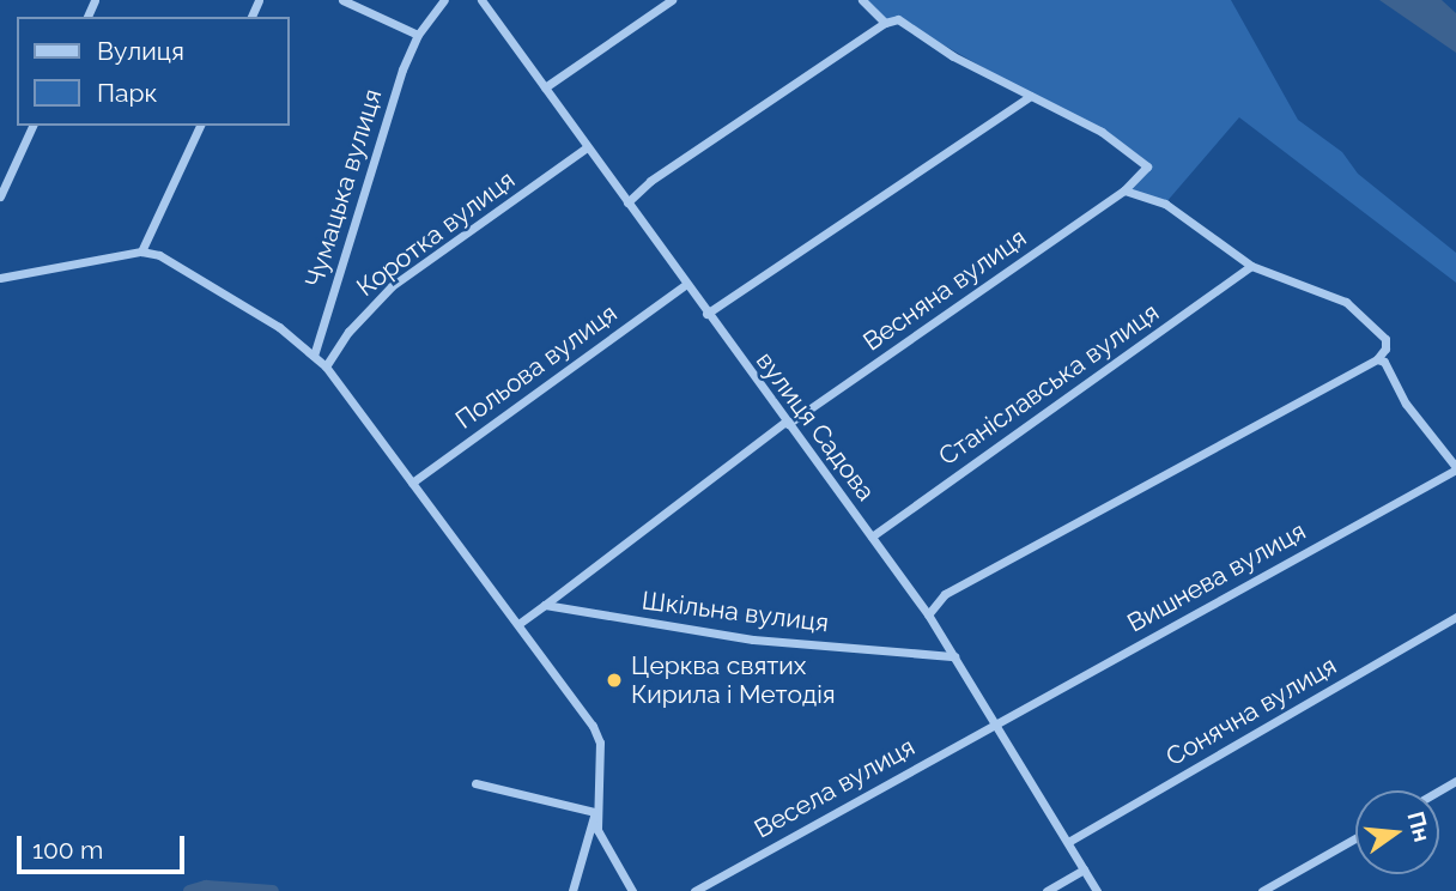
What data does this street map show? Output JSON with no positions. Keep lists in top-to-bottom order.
{
  "streets": {
    "street": [
      "Чумацька вулиця",
      "Коротка вулиця",
      "Весняна вулиця",
      "Польова вулиця",
      "Станіславська вулиця",
      "вулиця Садова",
      "Вишнева вулиця",
      "Шкільна вулиця",
      "Сонячна вулиця",
      "Весела вулиця"
    ]
  },
  "crossings": [
    ["Коротка вулиця", "вулиця Садова"],
    ["Весняна вулиця", "вулиця Садова"],
    ["Весняна вулиця", "Шкільна вулиця"],
    ["Польова вулиця", "вулиця Садова"],
    ["Станіславська вулиця", "вулиця Садова"],
    ["вулиця Садова", "Вишнева вулиця"],
    ["вулиця Садова", "Шкільна вулиця"],
    ["вулиця Садова", "Сонячна вулиця"],
    ["вулиця Садова", "Весела вулиця"],
    ["Вишнева вулиця", "Весела вулиця"]
  ],
  "places": ["Церква святих Кирила і Методія"],
  "legend": ["Вулиця", "Парк"],
  "scale_bar": "100 m",
  "north": "right"
}
